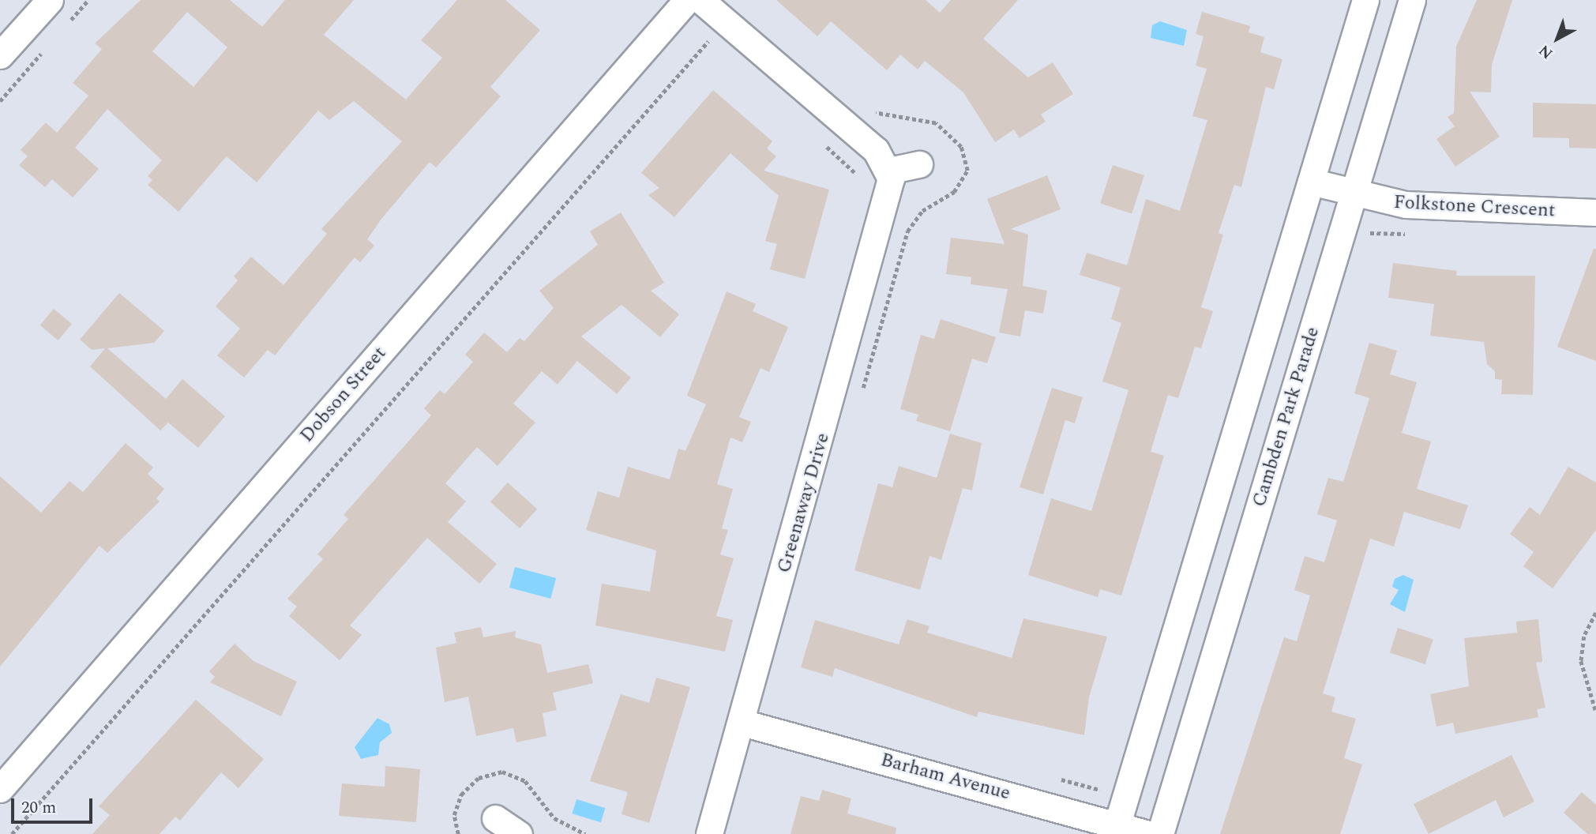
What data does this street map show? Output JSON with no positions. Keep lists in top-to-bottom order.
{
  "streets": {
    "street": [
      "Folkstone Crescent",
      "Dobson Street",
      "Cambden Park Parade",
      "Greenaway Drive",
      "Barham Avenue"
    ]
  },
  "crossings": [
    ["Folkstone Crescent", "Cambden Park Parade"],
    ["Greenaway Drive", "Barham Avenue"]
  ],
  "scale_bar": "20 m",
  "north": "bottom left"
}
